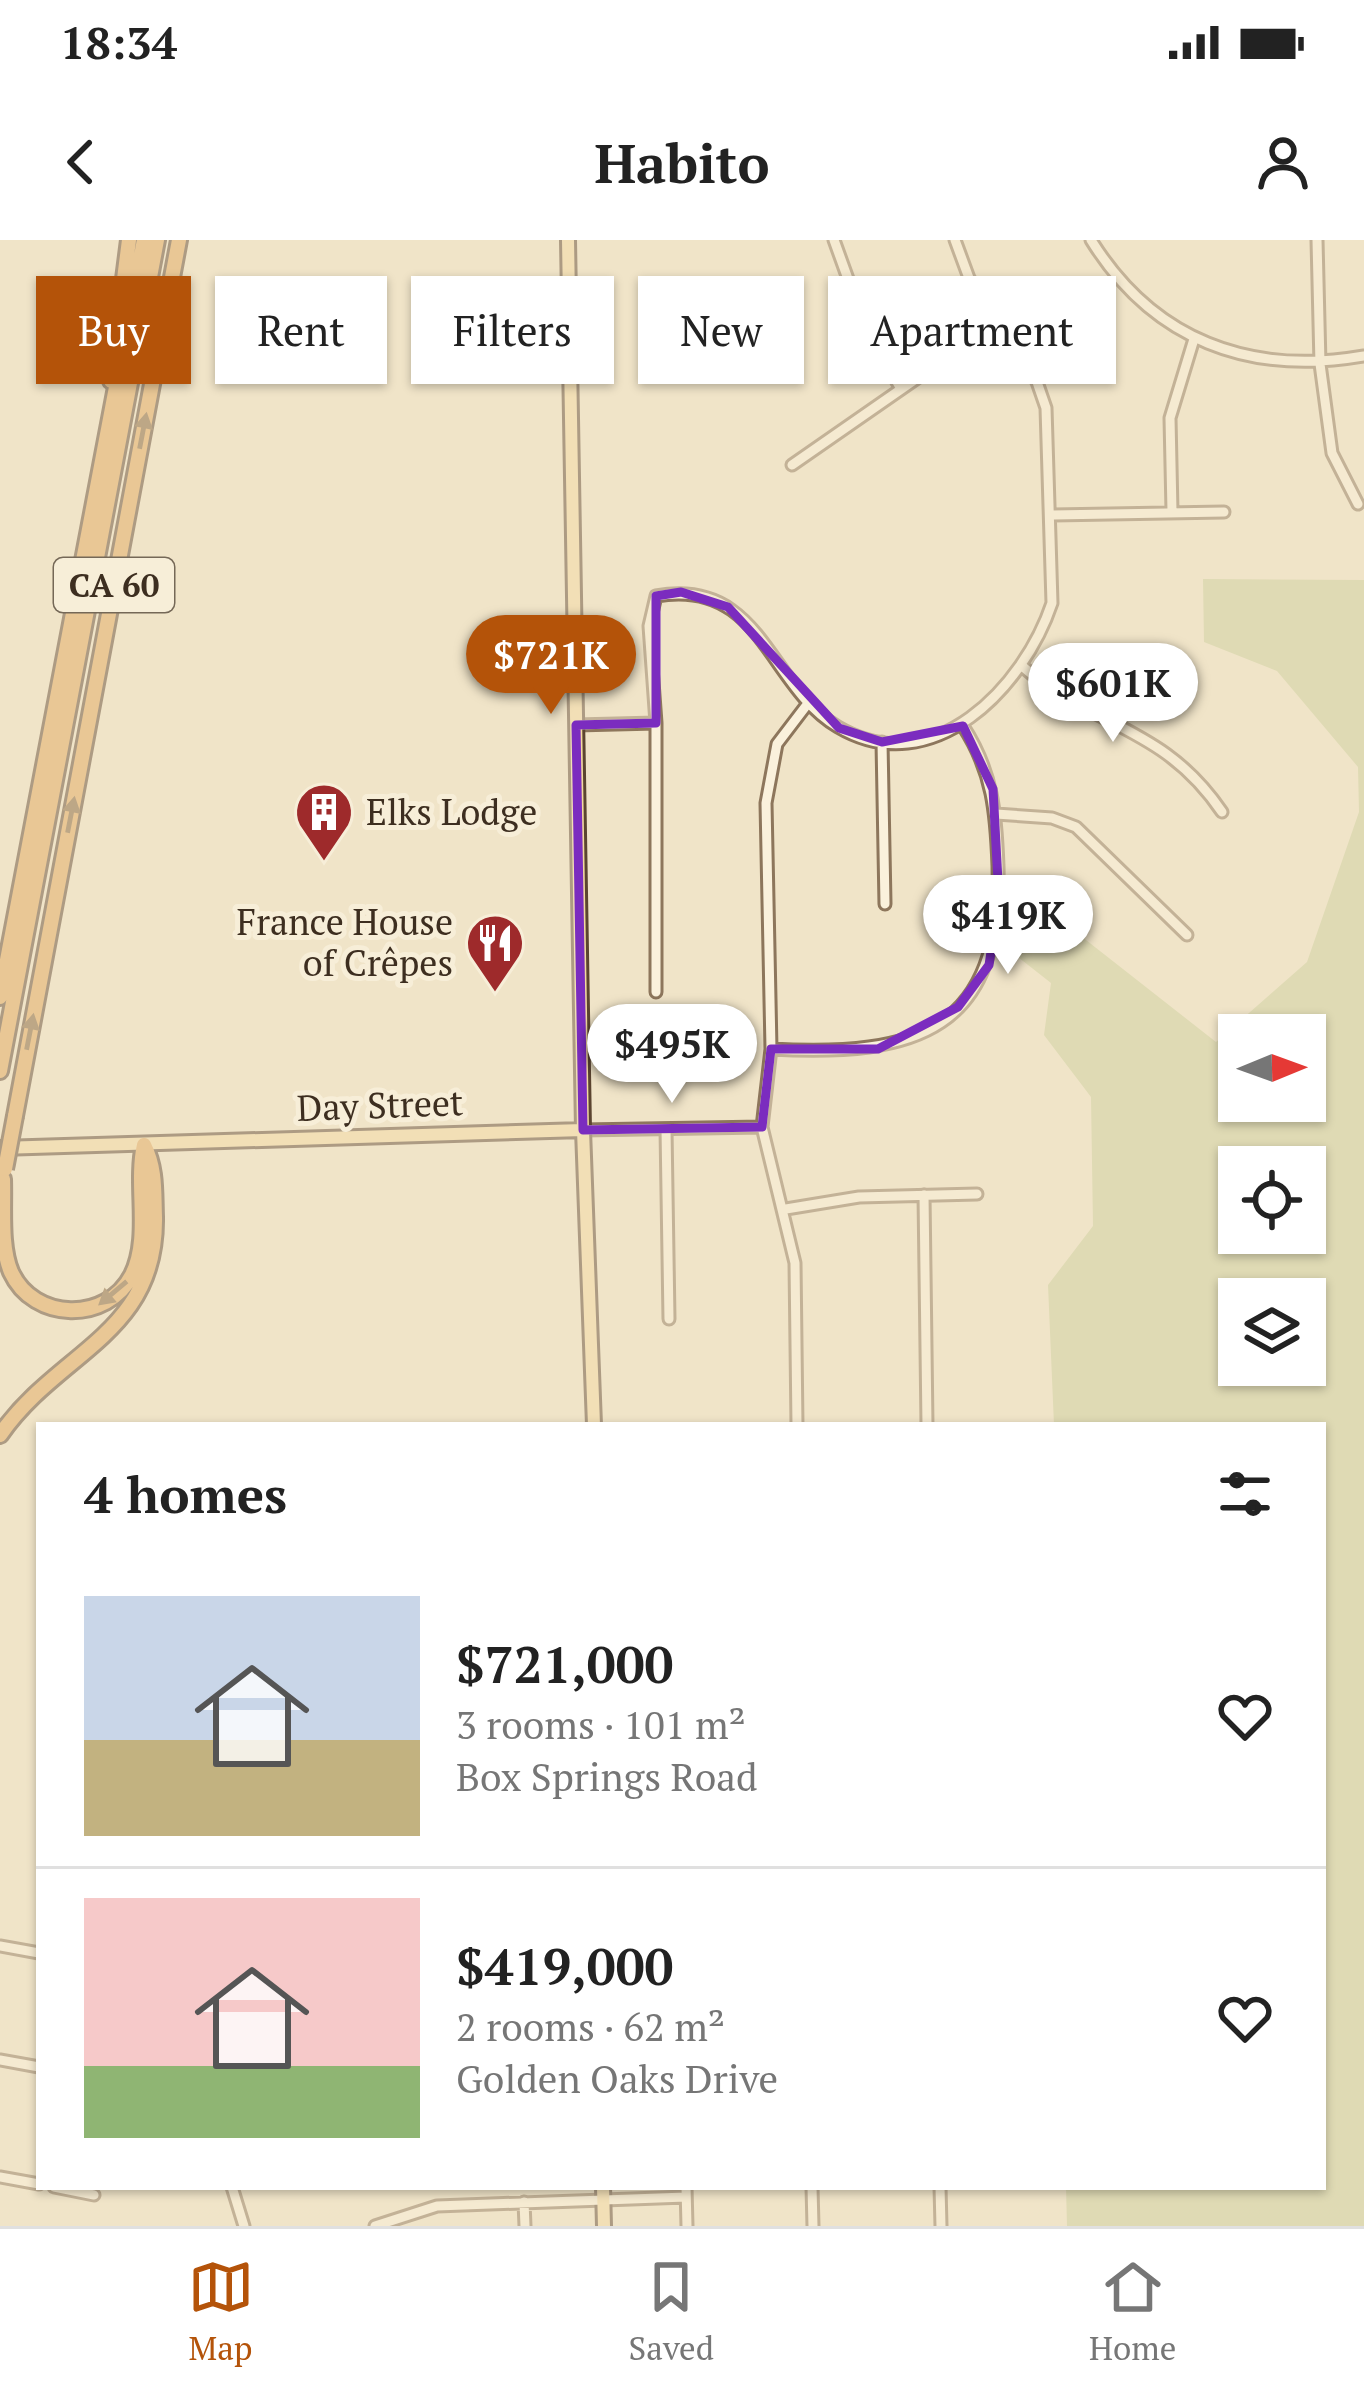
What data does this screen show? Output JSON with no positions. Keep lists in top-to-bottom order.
{
  "streets": {
    "highway": ["CA 60"],
    "main road": ["Day Street"]
  },
  "places": {
    "building": ["Elks Lodge"],
    "restaurant": ["France House of Crêpes"]
  },
  "north": "right",
  "page": {
    "status": "18:34",
    "header": "Habito",
    "chip": [
      "Buy",
      "Rent",
      "Filters",
      "New",
      "Apartment"
    ],
    "price": [
      "$721K",
      "$601K",
      "$419K",
      "$495K"
    ],
    "heading": "4 homes",
    "list": [
      {
        "name": "$721,000",
        "note": "3 rooms · 101 m² · Box Springs Road"
      },
      {
        "name": "$419,000",
        "note": "2 rooms · 62 m² · Golden Oaks Drive"
      }
    ],
    "tabs": ["Map", "Saved", "Home"]
  }
}
